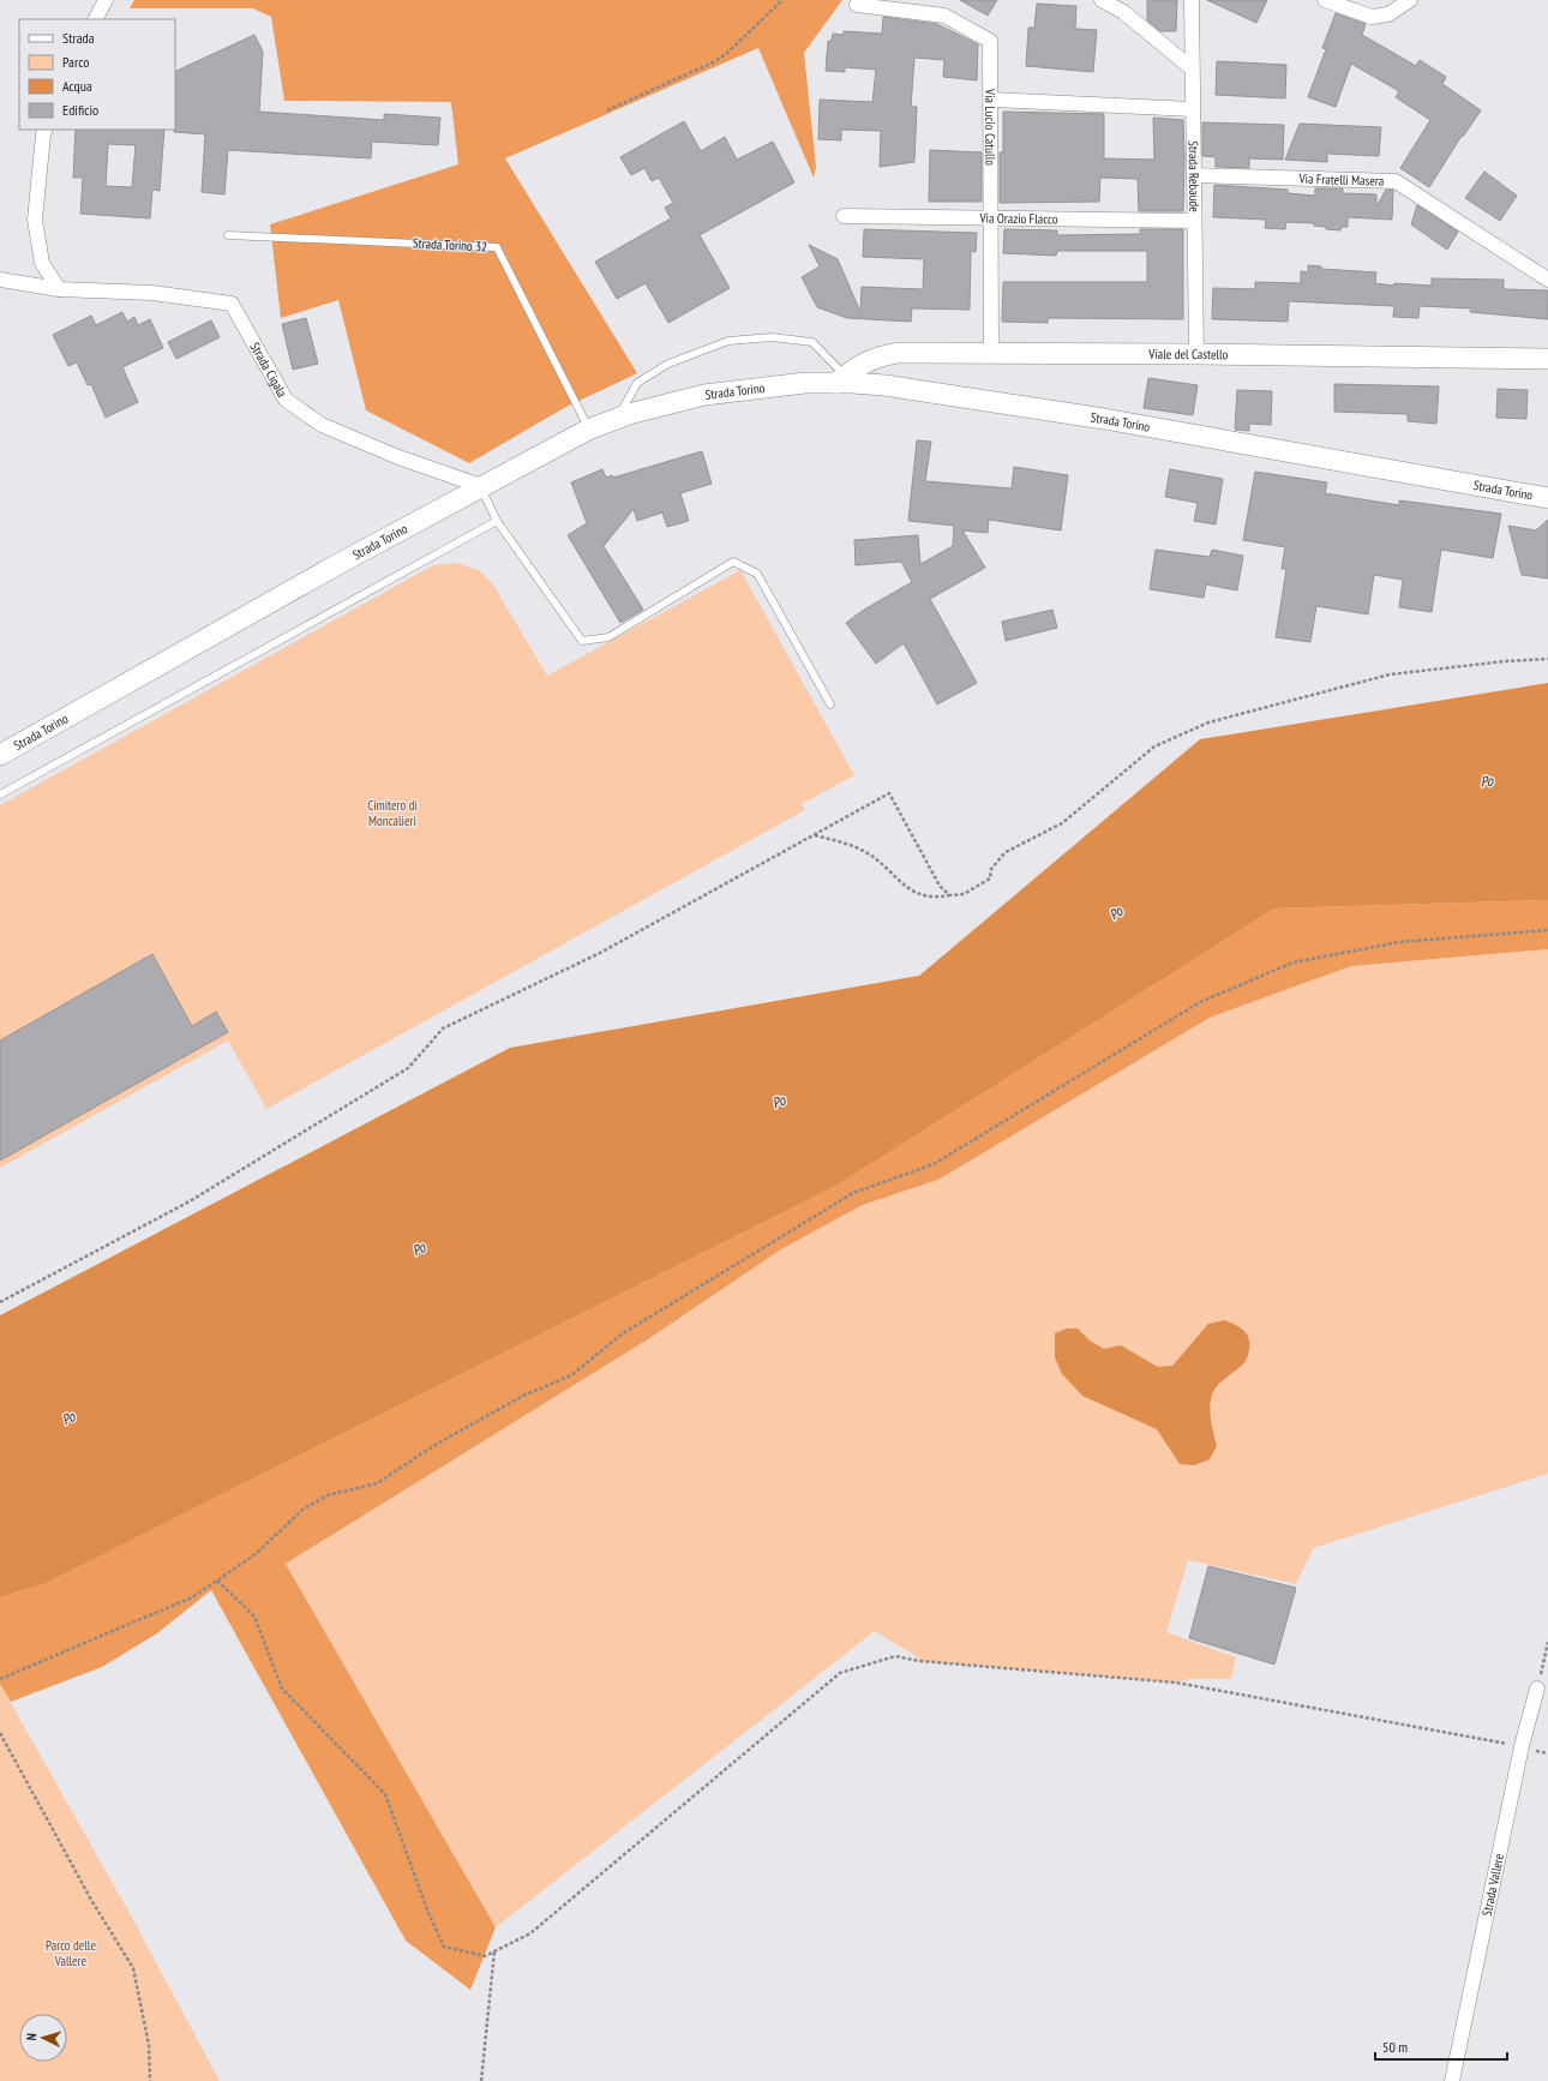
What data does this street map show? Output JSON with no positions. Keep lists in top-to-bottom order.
{
  "streets": {
    "main road": ["Viale del Castello", "Strada Torino"],
    "street": [
      "Via Lucio Catullo",
      "Strada Rebaude",
      "Via Fratelli Masera",
      "Via Orazio Flacco",
      "Strada Cigala",
      "Strada Vallere"
    ],
    "lane": ["Strada Torino 32"]
  },
  "crossings": [
    ["Via Lucio Catullo", "Via Orazio Flacco"],
    ["Via Lucio Catullo", "Viale del Castello"],
    ["Strada Rebaude", "Via Fratelli Masera"],
    ["Strada Rebaude", "Via Orazio Flacco"],
    ["Strada Rebaude", "Viale del Castello"],
    ["Strada Torino 32", "Strada Torino"],
    ["Viale del Castello", "Strada Torino"],
    ["Strada Cigala", "Strada Torino"]
  ],
  "water": ["Po"],
  "parks": ["Cimitero di Moncalieri", "Parco delle Vallere"],
  "legend": [
    "Strada",
    "Parco",
    "Acqua",
    "Edificio"
  ],
  "scale_bar": "50 m",
  "north": "left"
}
